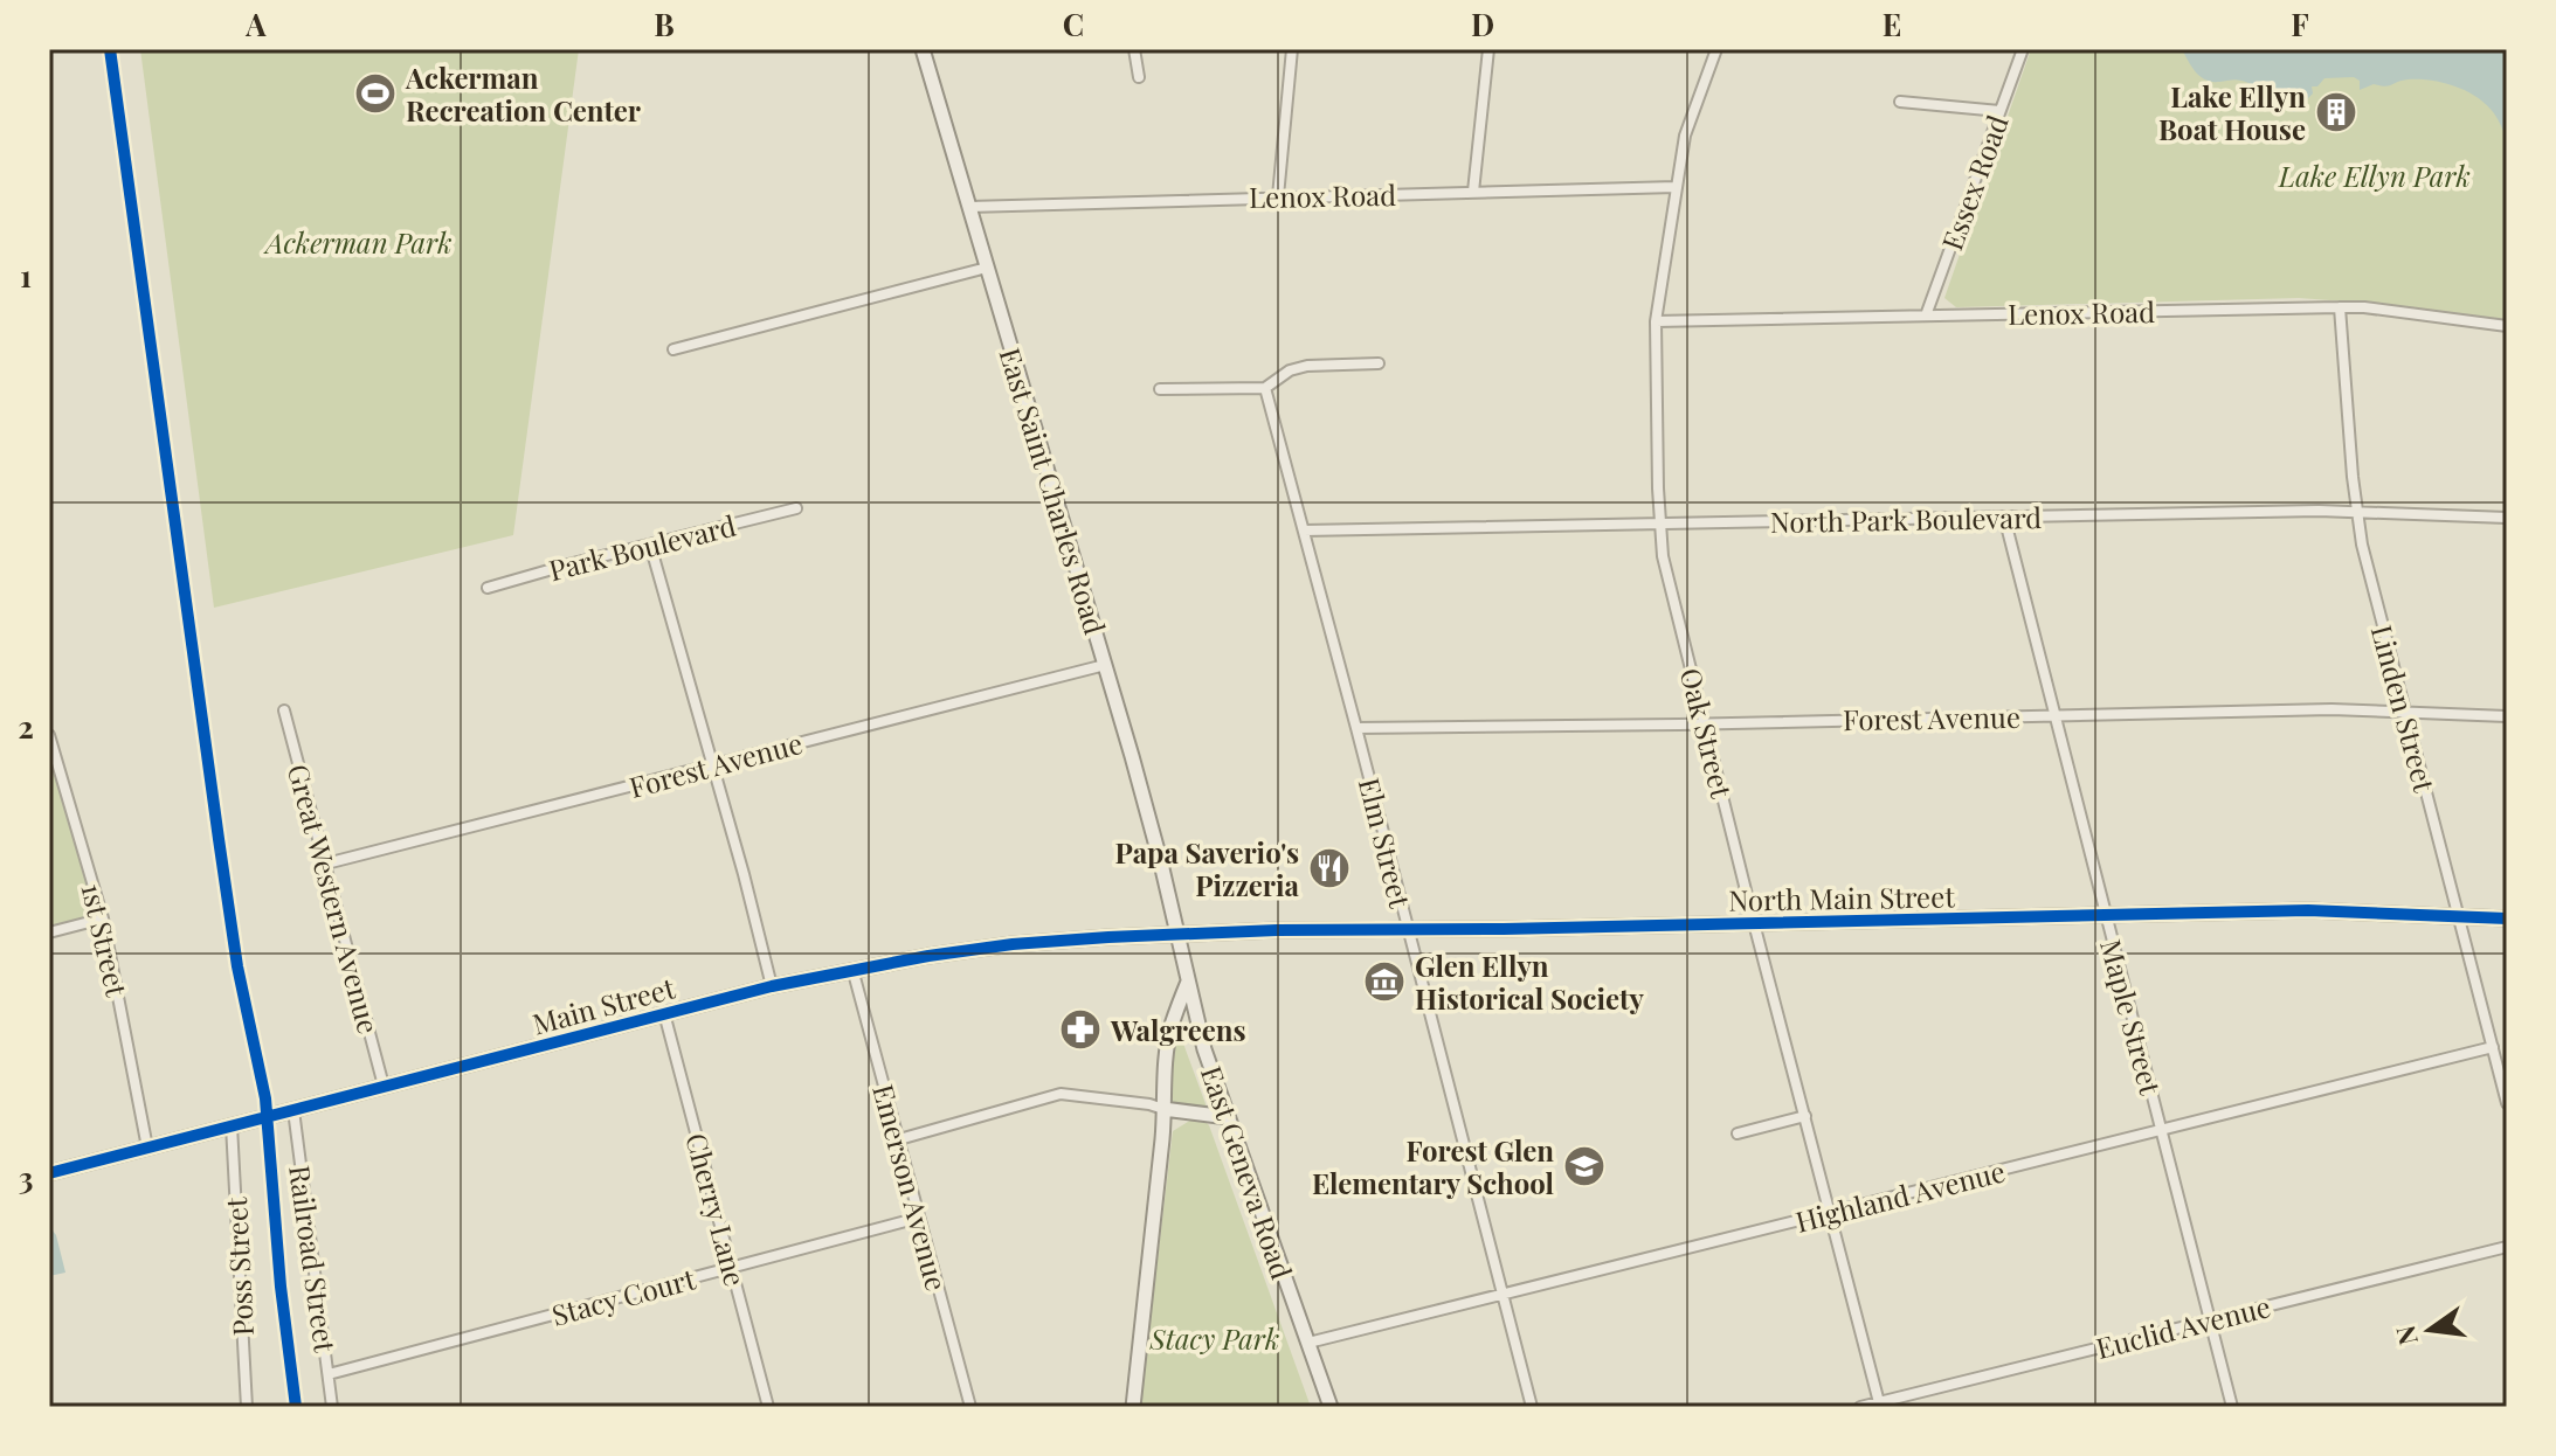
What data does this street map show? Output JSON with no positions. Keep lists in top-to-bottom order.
{
  "streets": {
    "street": [
      "Essex Road",
      "Lenox Road",
      "East Saint Charles Road",
      "North Park Boulevard",
      "Park Boulevard",
      "Linden Street",
      "Forest Avenue",
      "Oak Street",
      "Elm Street",
      "North Main Street",
      "Great Western Avenue",
      "1st Street",
      "Main Street",
      "Maple Street",
      "East Geneva Road",
      "Emerson Avenue",
      "Highland Avenue",
      "Cherry Lane",
      "Railroad Street",
      "Poss Street",
      "Stacy Court",
      "Euclid Avenue"
    ]
  },
  "crossings": [
    ["Essex Road", "Lenox Road"],
    ["Lenox Road", "East Saint Charles Road"],
    ["Lenox Road", "Linden Street"],
    ["Lenox Road", "Oak Street"],
    ["East Saint Charles Road", "Forest Avenue"],
    ["East Saint Charles Road", "North Main Street"],
    ["East Saint Charles Road", "Main Street"],
    ["East Saint Charles Road", "East Geneva Road"],
    ["North Park Boulevard", "Linden Street"],
    ["North Park Boulevard", "Oak Street"],
    ["North Park Boulevard", "Elm Street"],
    ["North Park Boulevard", "Maple Street"],
    ["Linden Street", "Forest Avenue"],
    ["Linden Street", "North Main Street"],
    ["Linden Street", "Highland Avenue"],
    ["Forest Avenue", "Oak Street"],
    ["Forest Avenue", "Elm Street"],
    ["Forest Avenue", "Great Western Avenue"],
    ["Forest Avenue", "Maple Street"],
    ["Oak Street", "North Main Street"],
    ["Oak Street", "Highland Avenue"],
    ["Oak Street", "Euclid Avenue"],
    ["Elm Street", "North Main Street"],
    ["Elm Street", "Highland Avenue"],
    ["North Main Street", "Main Street"],
    ["North Main Street", "Maple Street"],
    ["North Main Street", "East Geneva Road"],
    ["Great Western Avenue", "Main Street"],
    ["1st Street", "Main Street"],
    ["Main Street", "East Geneva Road"],
    ["Main Street", "Emerson Avenue"],
    ["Main Street", "Cherry Lane"],
    ["Main Street", "Railroad Street"],
    ["Main Street", "Poss Street"],
    ["Maple Street", "Highland Avenue"],
    ["Maple Street", "Euclid Avenue"],
    ["East Geneva Road", "Highland Avenue"],
    ["Emerson Avenue", "Stacy Court"],
    ["Cherry Lane", "Stacy Court"],
    ["Railroad Street", "Stacy Court"]
  ],
  "parks": ["Lake Ellyn Park", "Ackerman Park", "Stacy Park"],
  "places": {
    "sports": ["Ackerman Recreation Center"],
    "building": ["Lake Ellyn Boat House"],
    "restaurant": ["Papa Saverio's Pizzeria"],
    "museum": ["Glen Ellyn Historical Society"],
    "pharmacy": ["Walgreens"],
    "school or university": ["Forest Glen Elementary School"]
  },
  "north": "left",
  "grid": {
    "columns": [
      "A",
      "B",
      "C",
      "D",
      "E",
      "F"
    ],
    "rows": ["1", "2", "3"]
  }
}
